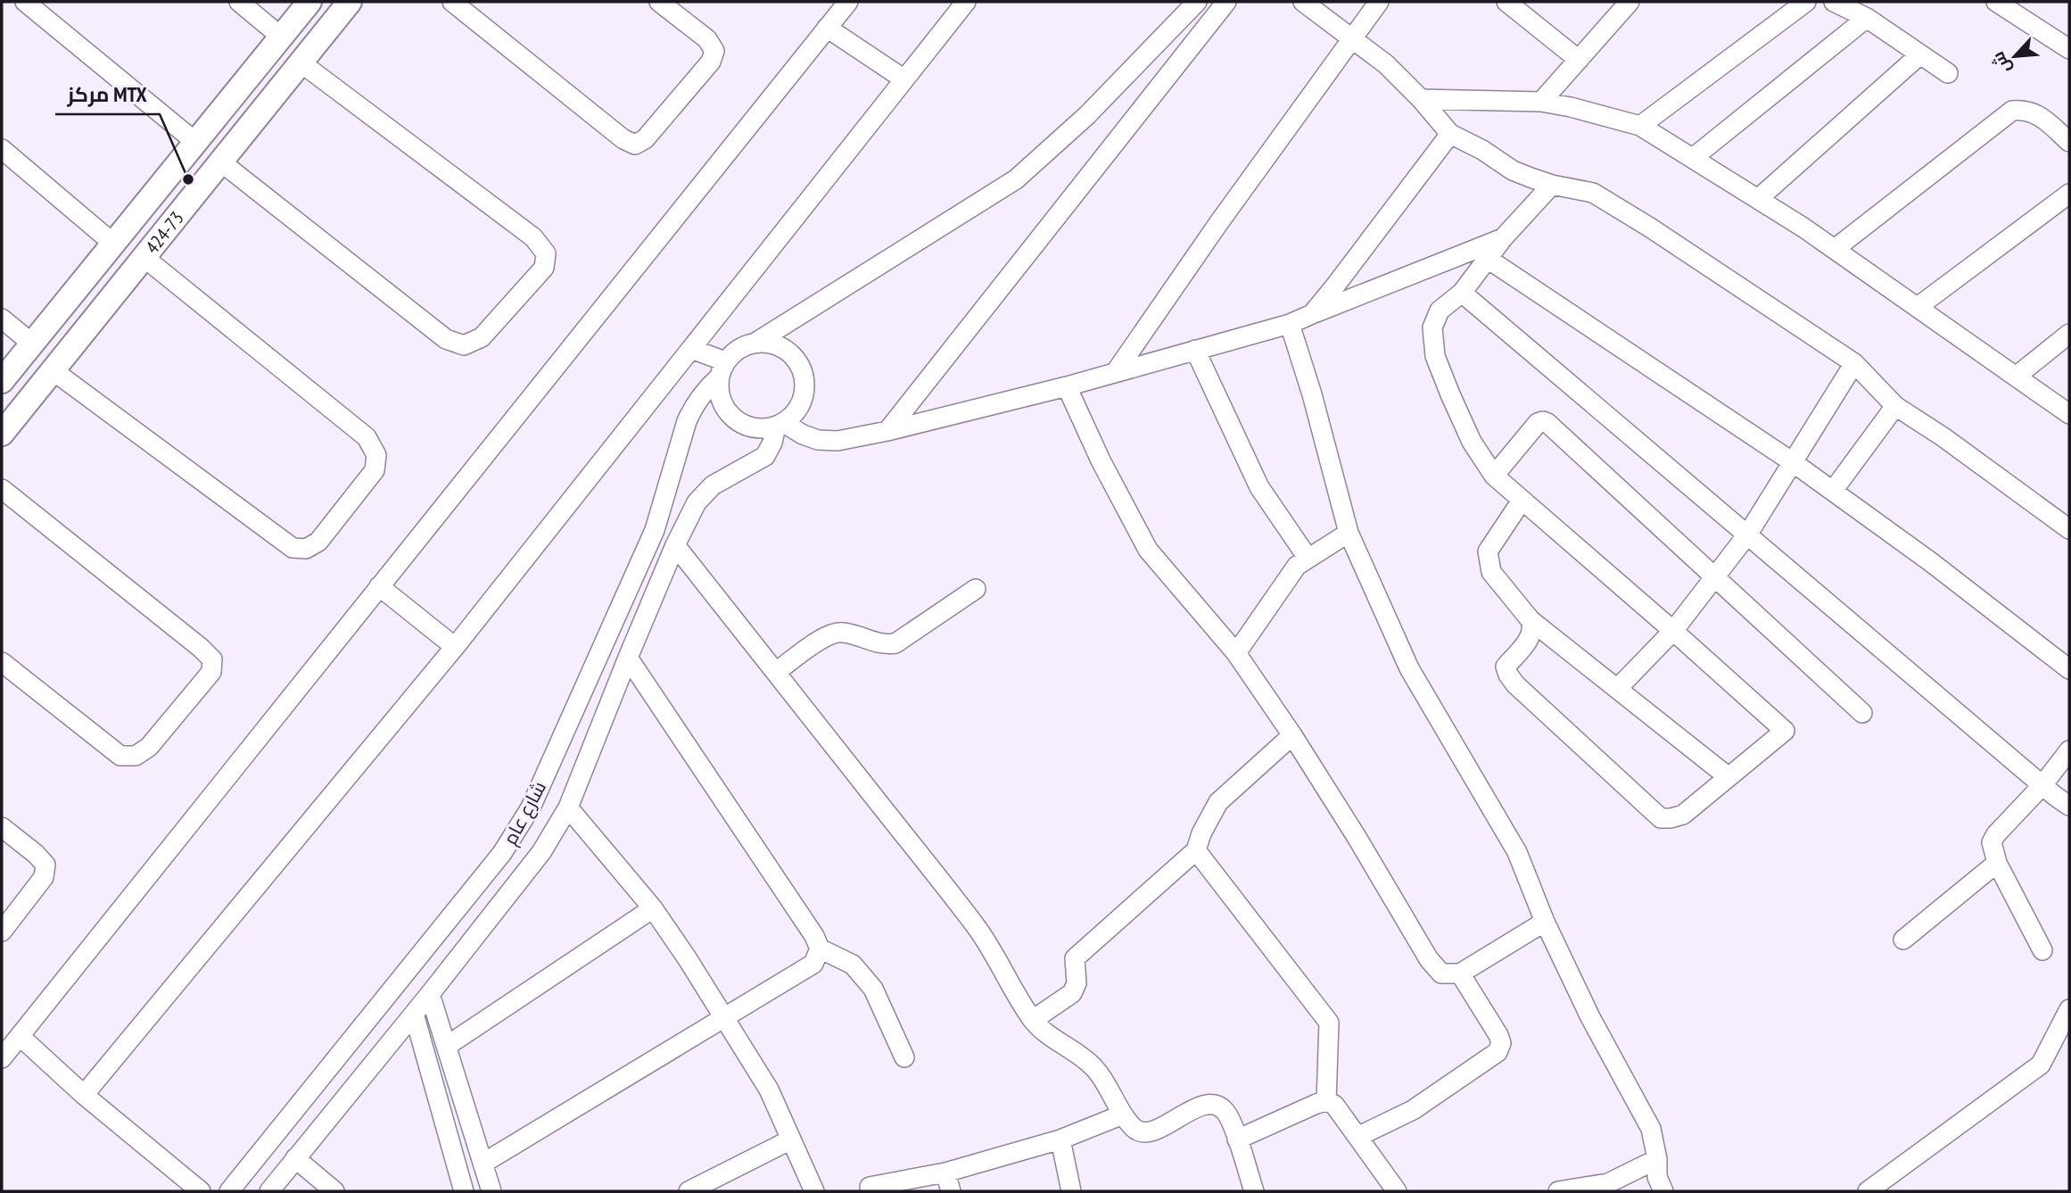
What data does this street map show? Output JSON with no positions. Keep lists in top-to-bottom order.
{
  "streets": {
    "street": ["424-73", "شارع عام"]
  },
  "places": ["مركز MTX"],
  "north": "bottom left"
}
